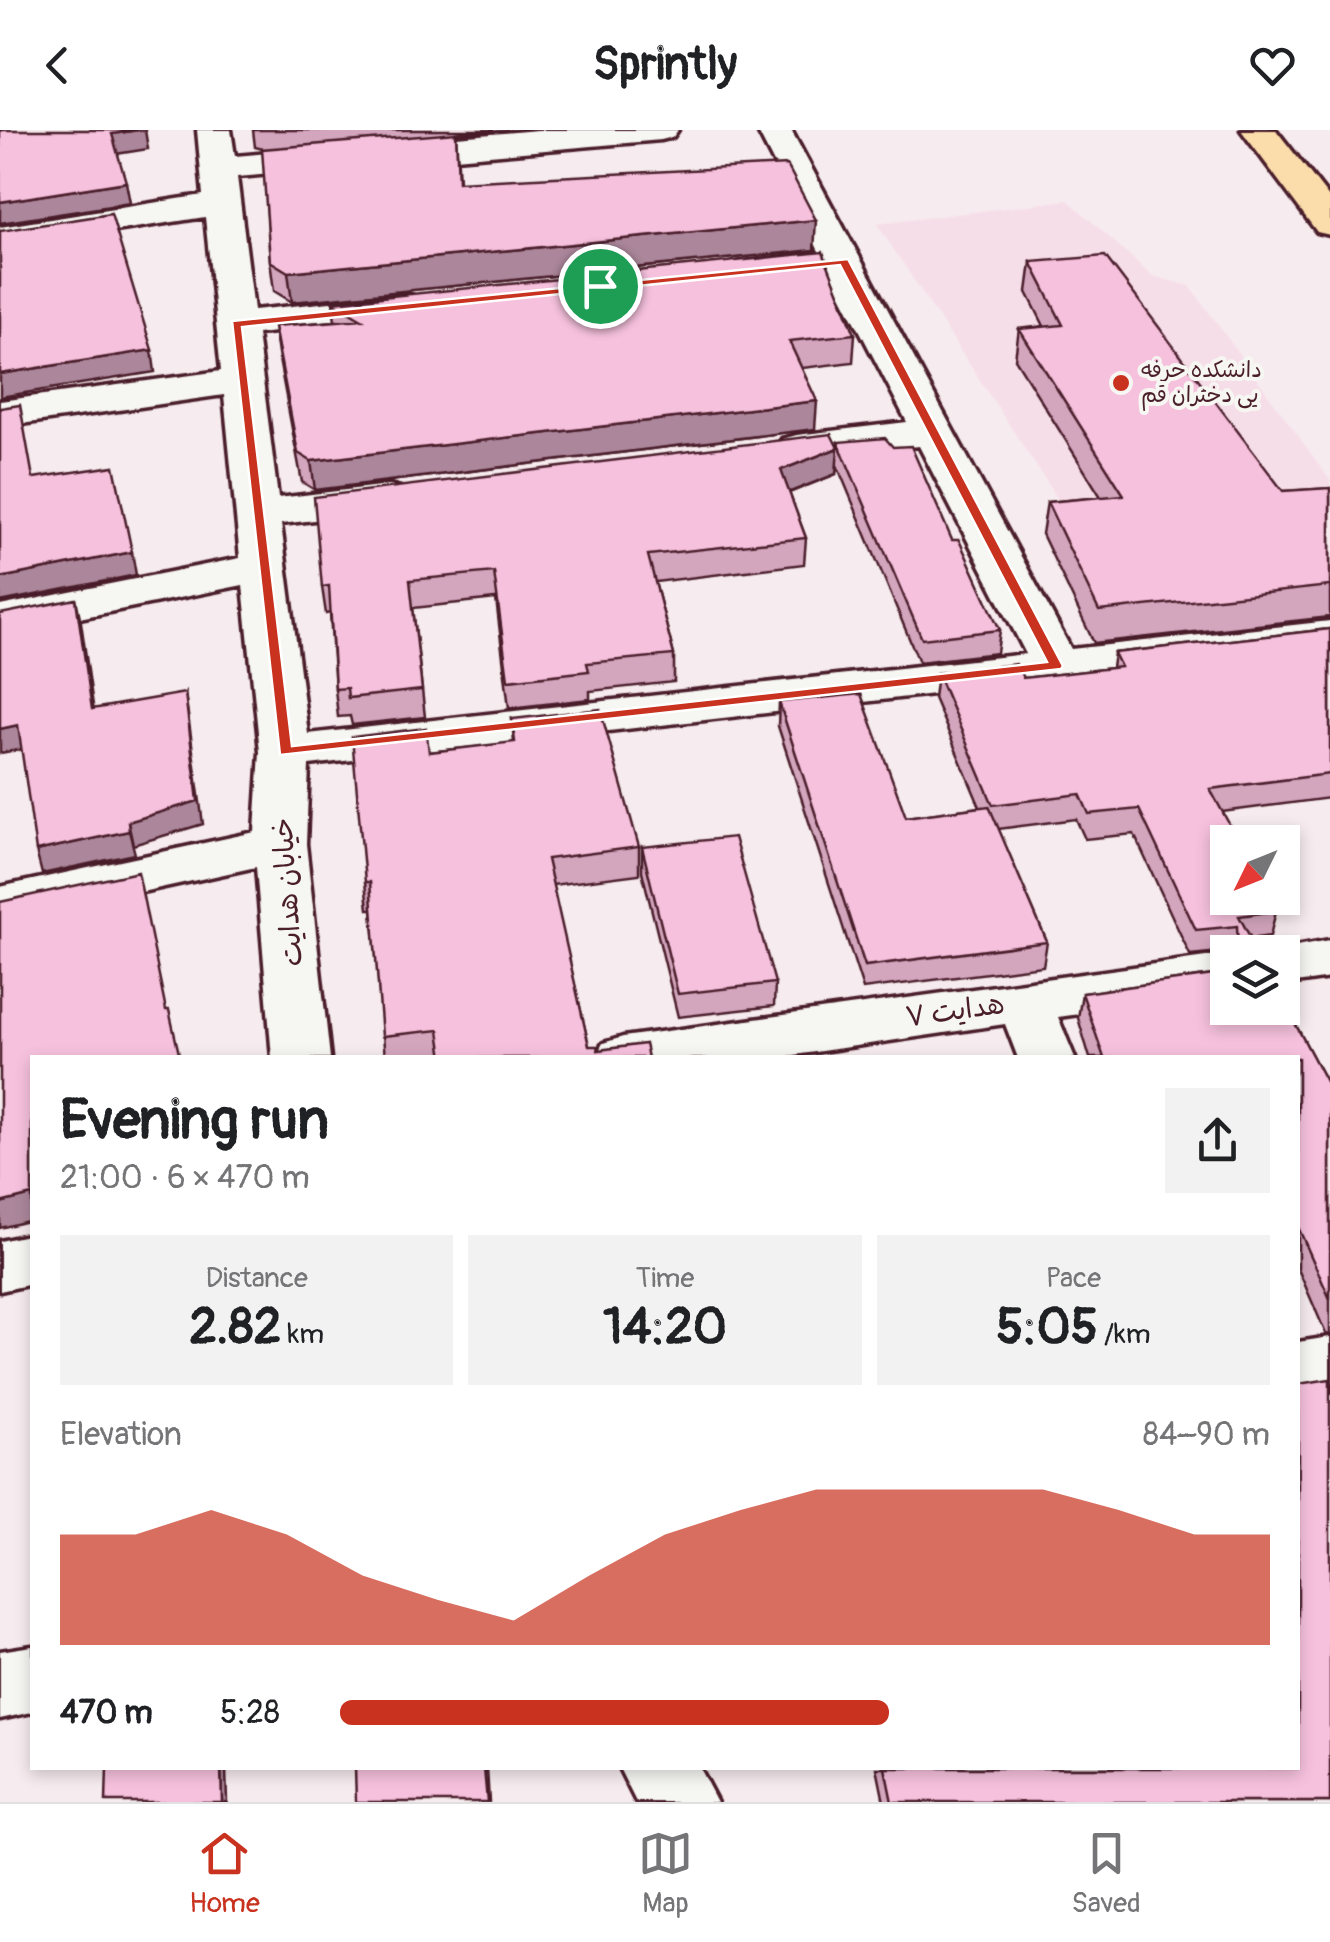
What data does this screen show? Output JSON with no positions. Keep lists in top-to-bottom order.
{
  "streets": {
    "street": ["خیابان هدایت", "هدایت ۷"]
  },
  "places": ["دانشکده حرفه یی دختران قم"],
  "north": "bottom left",
  "page": {
    "header": "Sprintly",
    "heading": ["Evening run", "21:00 · 6 × 470 m"],
    "stats": [
      ["Distance", "2.82 km"],
      ["Time", "14:20"],
      ["Pace", "5:05 /km"]
    ],
    "chart": ["Elevation", "84–90 m"],
    "list": [
      {
        "name": "470 m",
        "note": "5:28"
      }
    ],
    "tabs": ["Home", "Map", "Saved"]
  }
}
